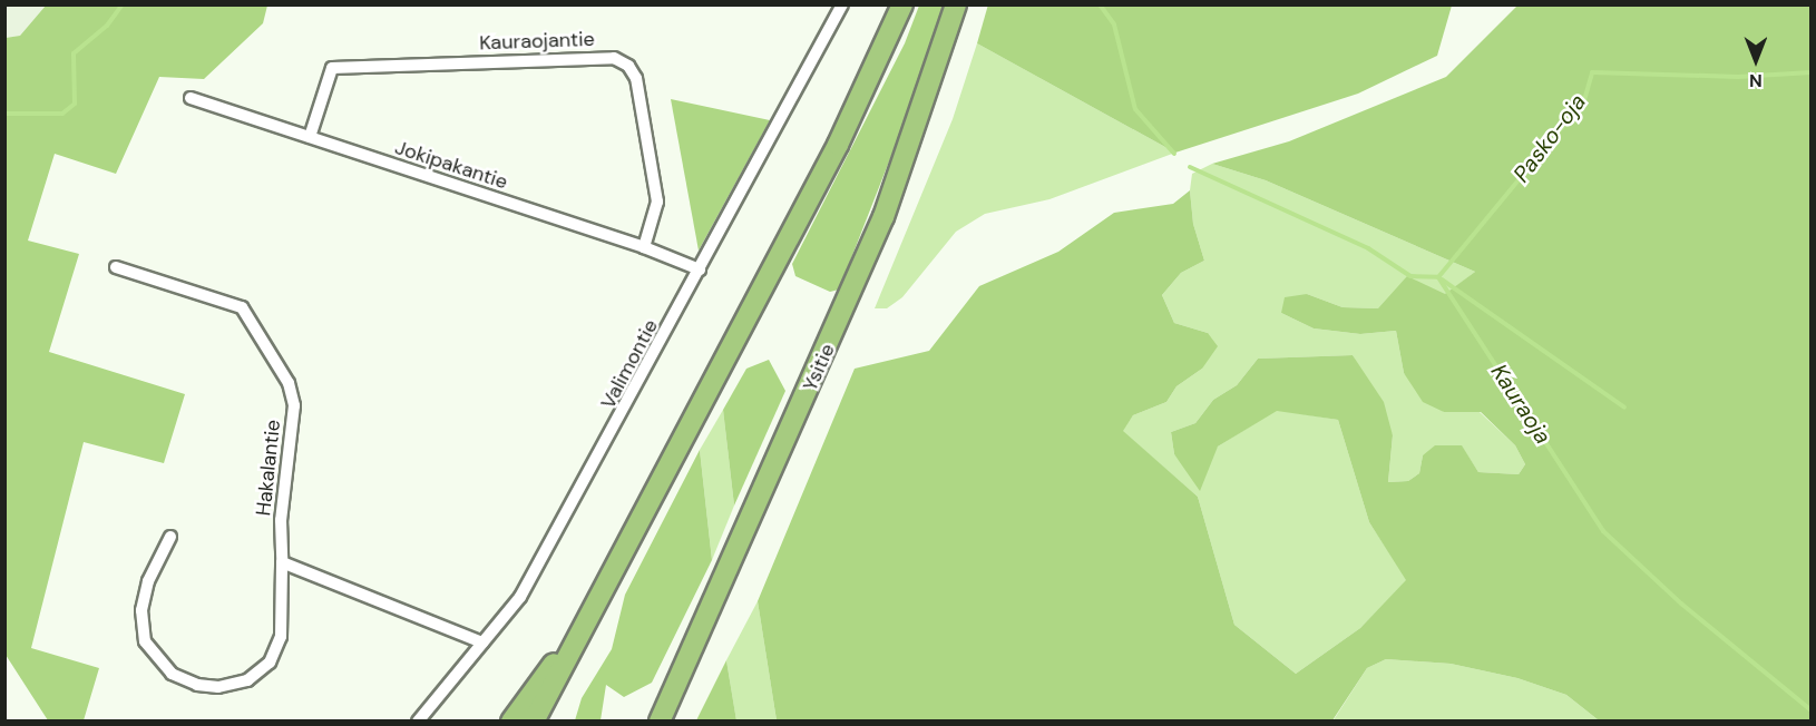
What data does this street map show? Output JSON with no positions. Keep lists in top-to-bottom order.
{
  "streets": {
    "highway": ["Ysitie"],
    "street": [
      "Kauraojantie",
      "Jokipakantie",
      "Valimontie",
      "Hakalantie"
    ]
  },
  "crossings": [
    ["Kauraojantie", "Jokipakantie"],
    ["Jokipakantie", "Valimontie"]
  ],
  "water": ["Pasko-oja", "Kauraoja"],
  "north": "bottom"
}
